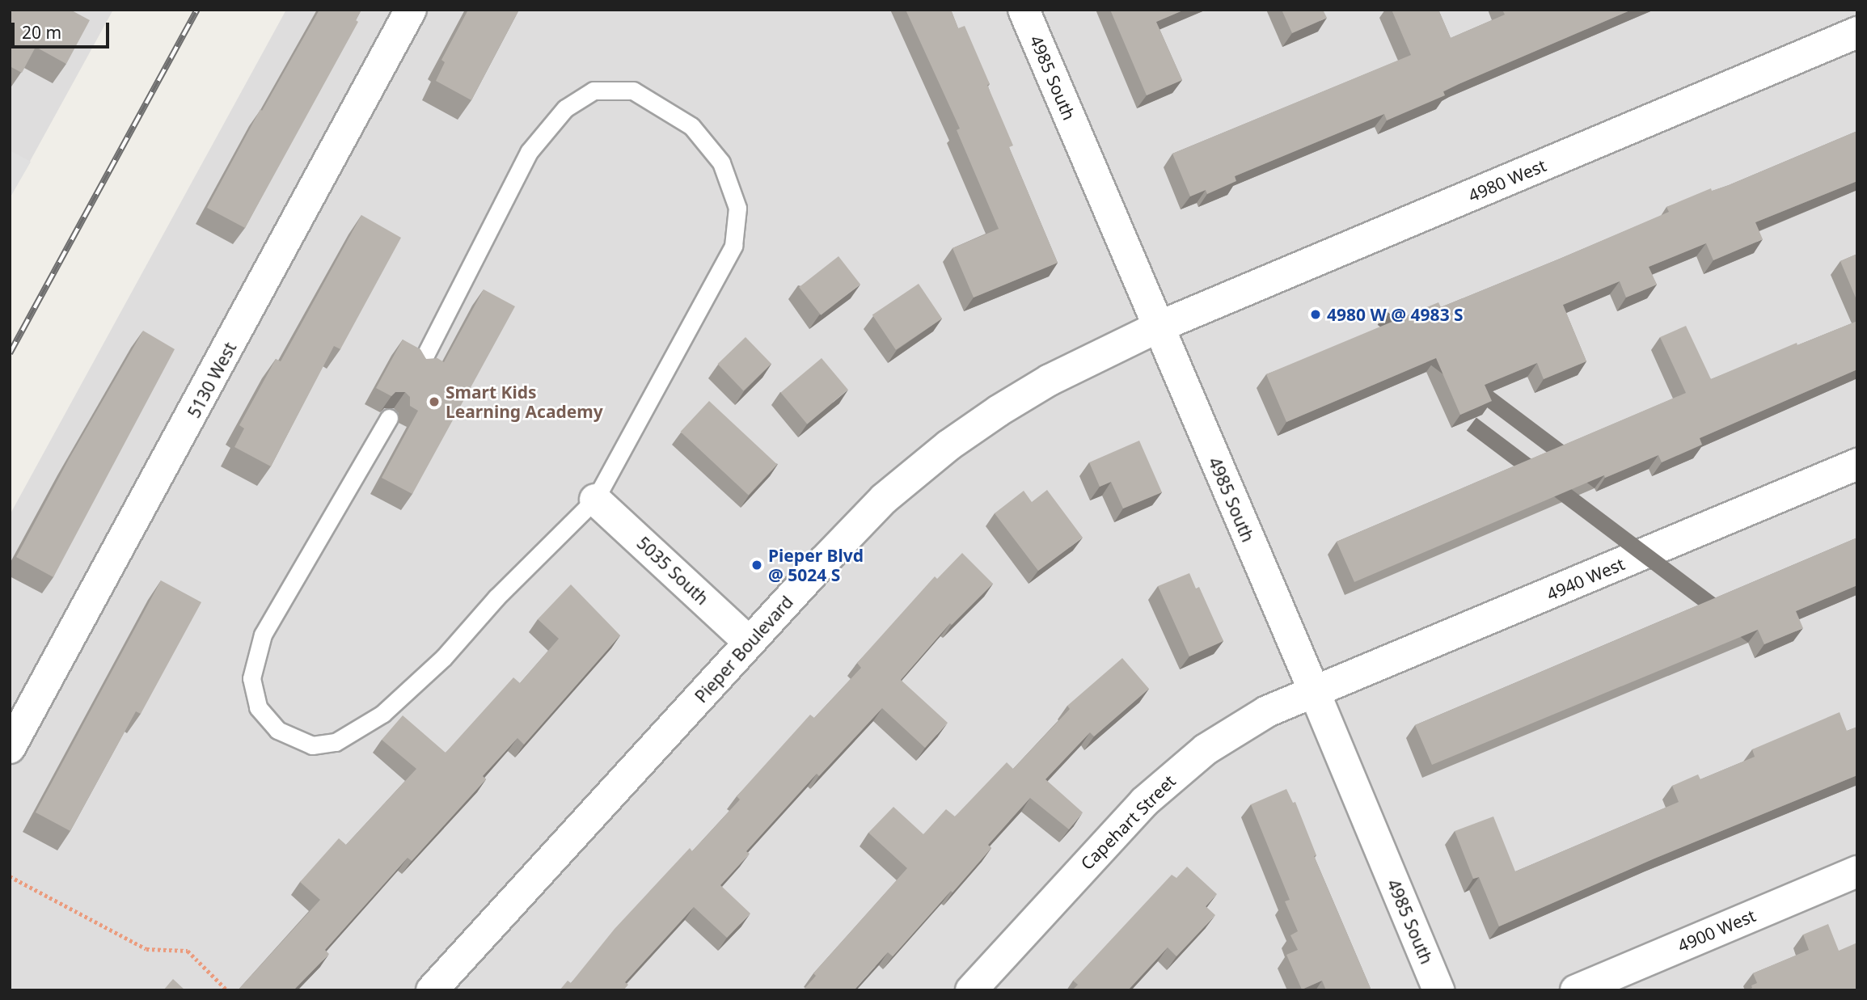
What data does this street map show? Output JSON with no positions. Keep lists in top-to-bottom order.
{
  "streets": {
    "street": [
      "4985 South",
      "4980 West",
      "5130 West",
      "5035 South",
      "4940 West",
      "Pieper Boulevard",
      "Capehart Street",
      "4900 West"
    ]
  },
  "crossings": [
    ["4985 South", "4980 West"],
    ["4985 South", "4940 West"],
    ["4985 South", "Pieper Boulevard"],
    ["4985 South", "Capehart Street"],
    ["4980 West", "Pieper Boulevard"],
    ["5035 South", "Pieper Boulevard"],
    ["4940 West", "Capehart Street"]
  ],
  "places": ["4980 W @ 4983 S", "Smart Kids Learning Academy", "Pieper Blvd @ 5024 S"],
  "scale_bar": "20 m"
}
